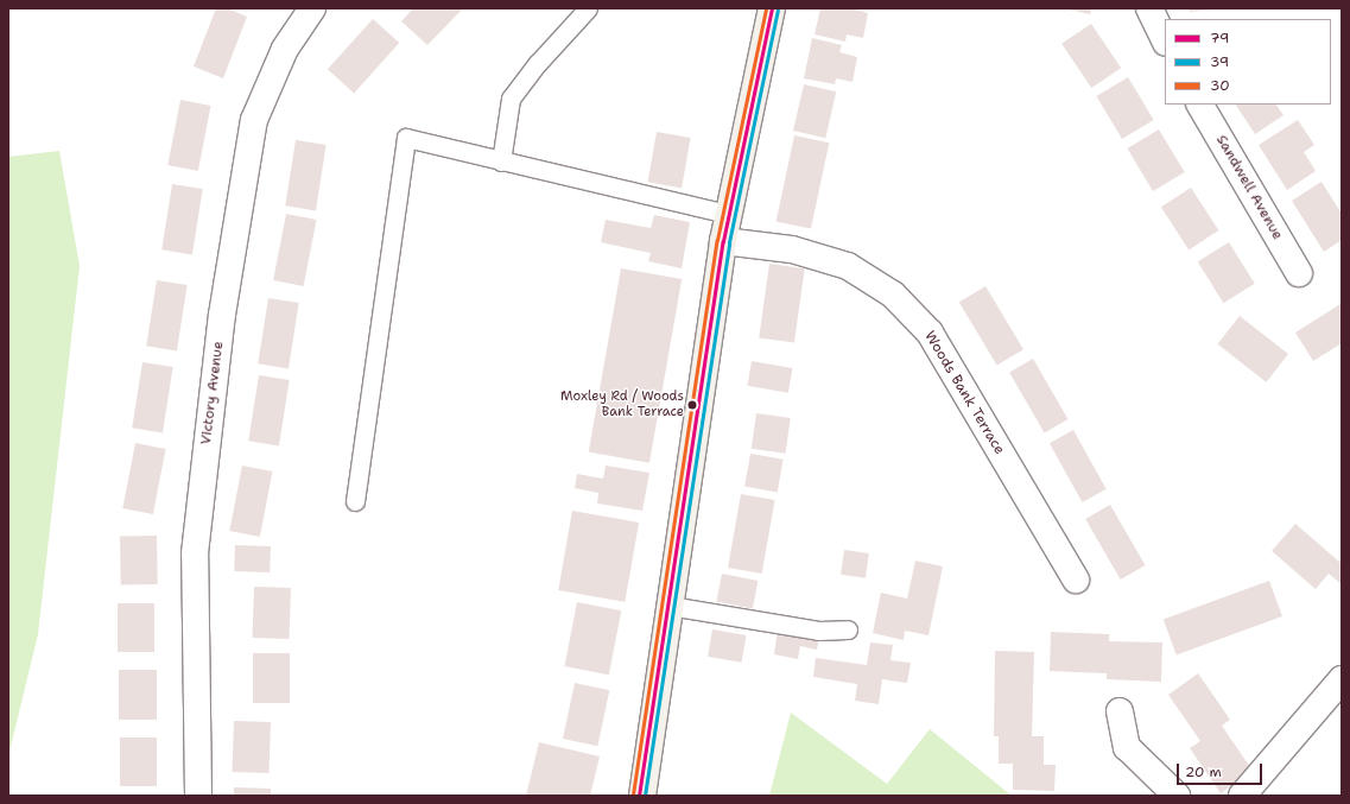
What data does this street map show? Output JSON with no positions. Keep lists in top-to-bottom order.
{
  "streets": {
    "street": ["Sandwell Avenue", "Victory Avenue", "Woods Bank Terrace"]
  },
  "places": ["Moxley Rd / Woods Bank Terrace"],
  "lines": ["transit line 79", "transit line 30", "transit line 39"],
  "legend": ["79", "39", "30"],
  "scale_bar": "20 m"
}
